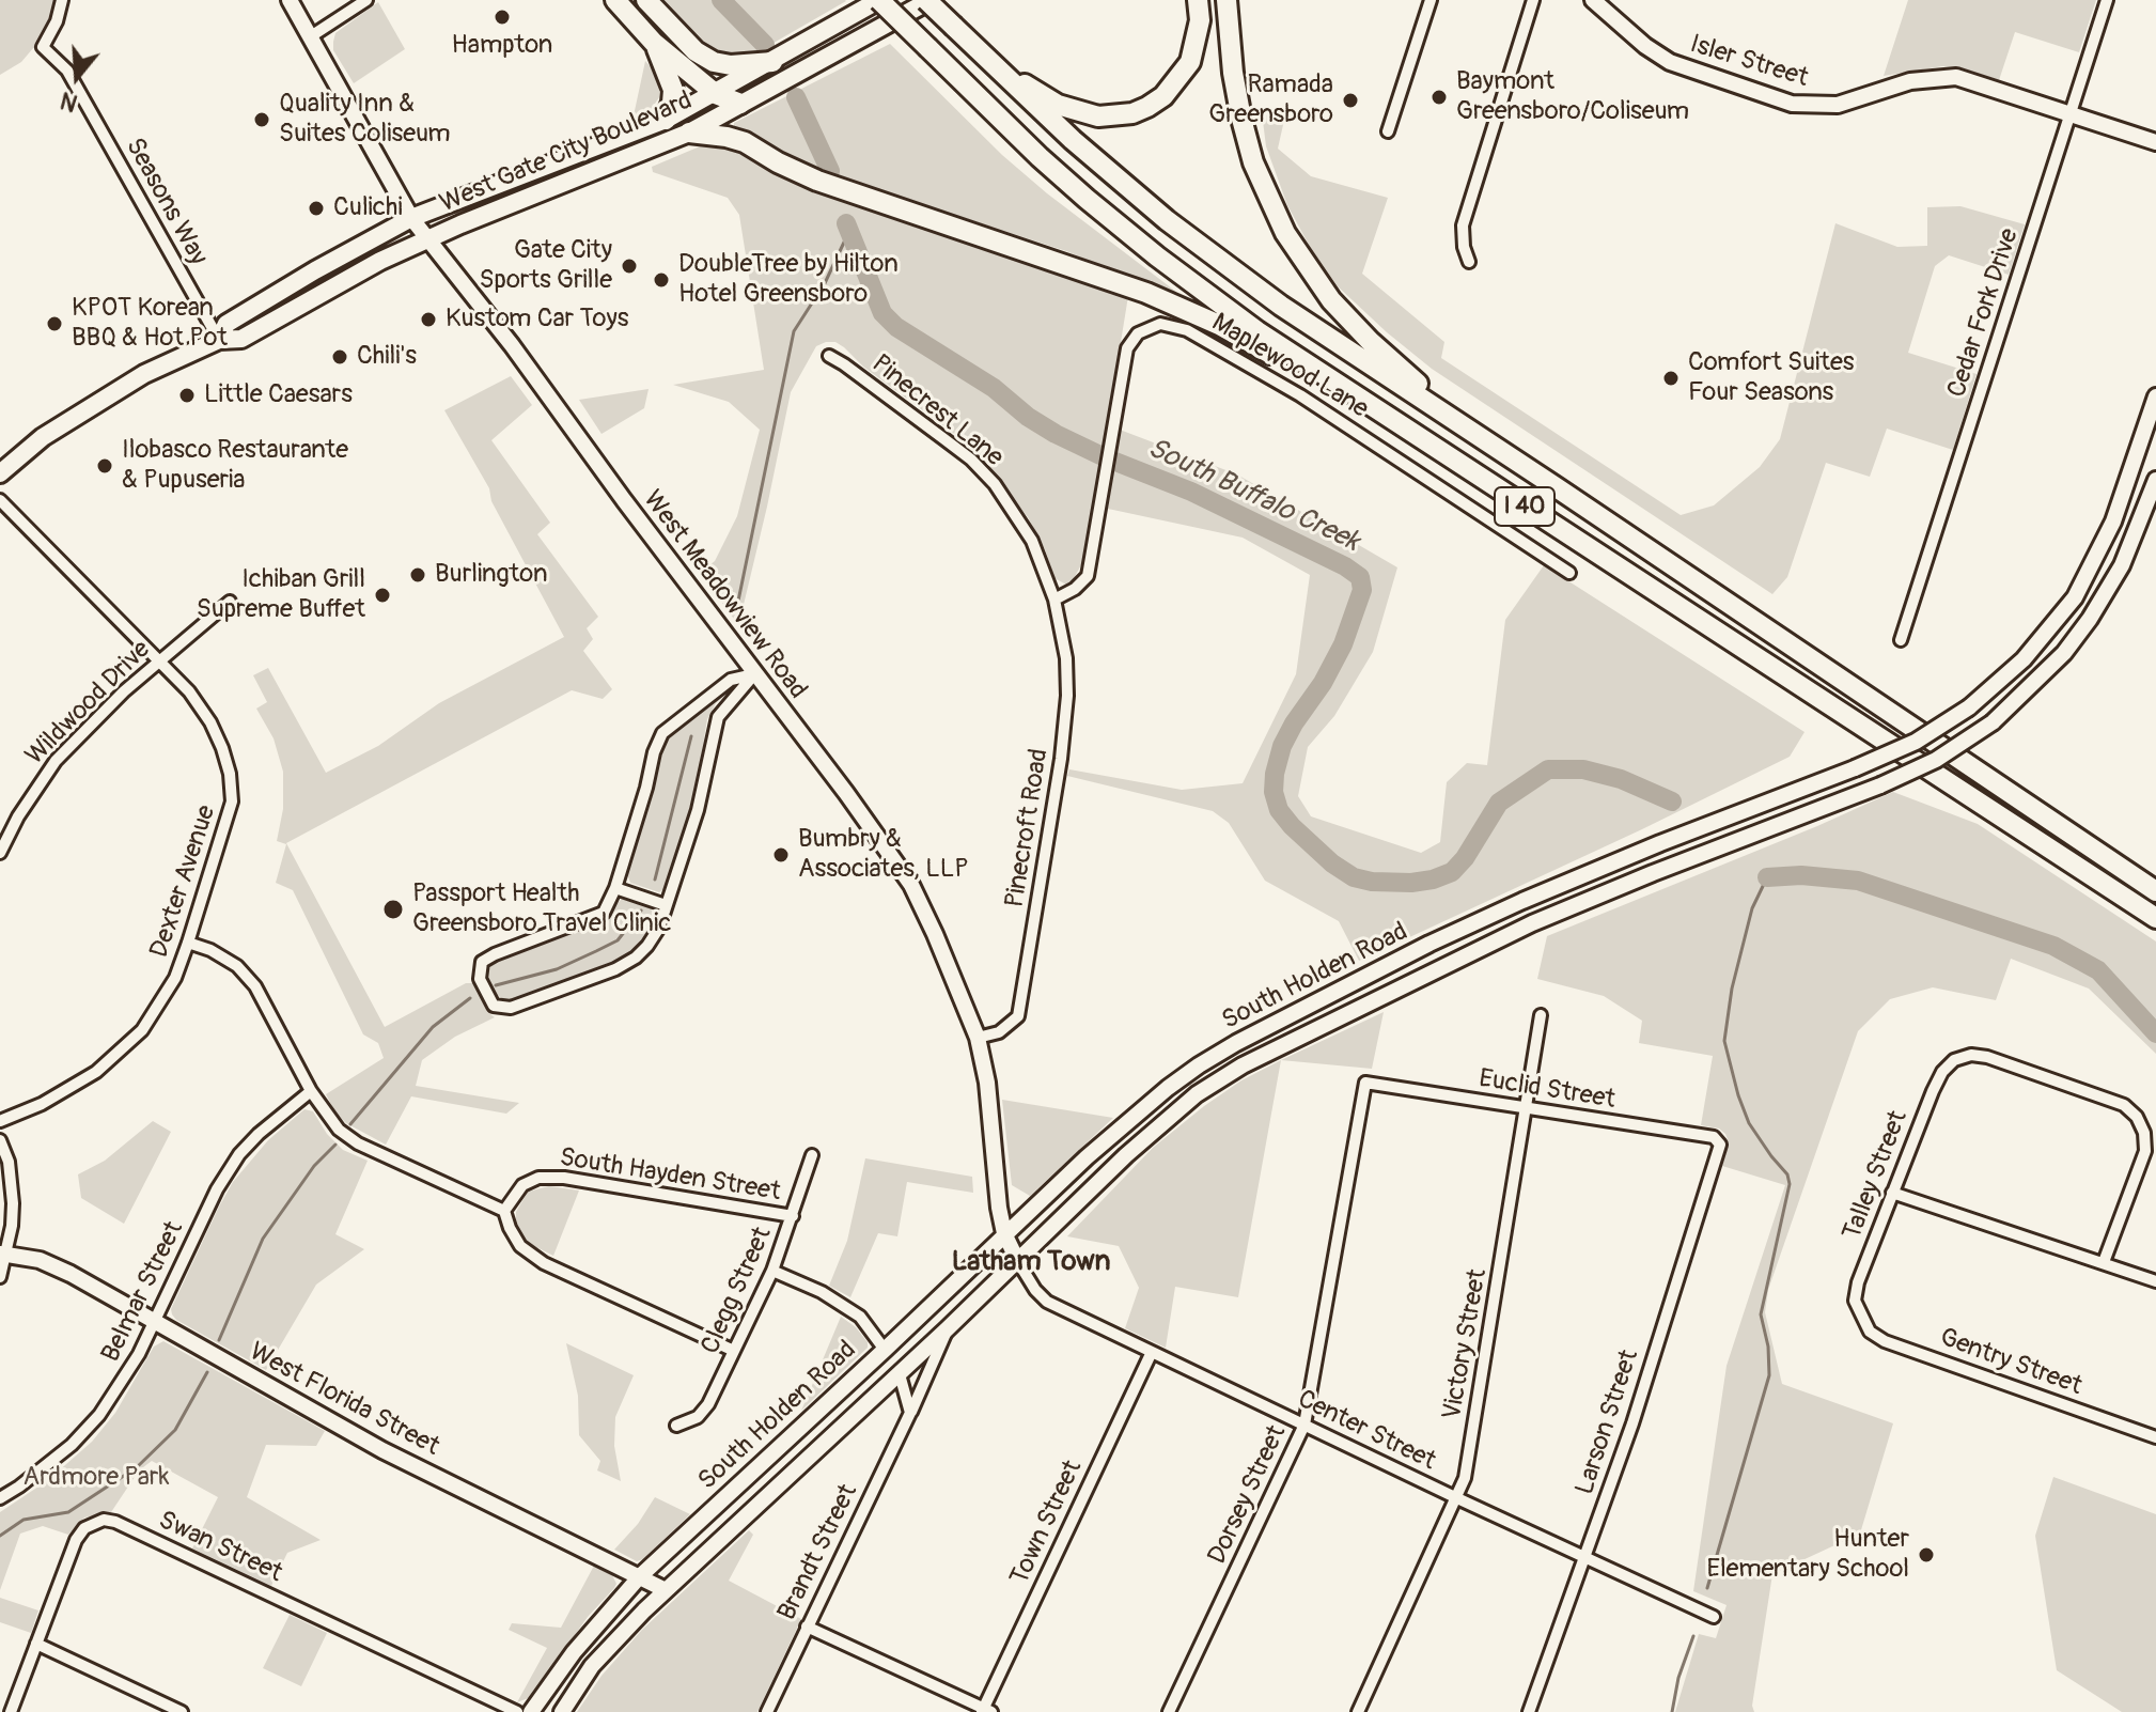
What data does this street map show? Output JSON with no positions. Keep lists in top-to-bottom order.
{
  "streets": {
    "highway": ["I 40"],
    "main road": [
      "Isler Street",
      "West Gate City Boulevard",
      "West Meadowview Road",
      "South Holden Road",
      "West Florida Street"
    ],
    "street": [
      "Seasons Way",
      "Cedar Fork Drive",
      "Maplewood Lane",
      "Pinecrest Lane",
      "Wildwood Drive",
      "Pinecroft Road",
      "Dexter Avenue",
      "Euclid Street",
      "South Hayden Street",
      "Talley Street",
      "Clegg Street",
      "Belmar Street",
      "Victory Street",
      "Gentry Street",
      "Larson Street",
      "Center Street",
      "Dorsey Street",
      "Town Street",
      "Swan Street",
      "Brandt Street"
    ]
  },
  "crossings": [
    ["Isler Street", "Cedar Fork Drive"],
    ["West Gate City Boulevard", "Seasons Way"],
    ["West Gate City Boulevard", "I 40"],
    ["West Gate City Boulevard", "West Meadowview Road"],
    ["Maplewood Lane", "Pinecrest Lane"],
    ["Maplewood Lane", "Pinecroft Road"],
    ["Pinecrest Lane", "Pinecroft Road"],
    ["West Meadowview Road", "Pinecroft Road"],
    ["West Meadowview Road", "South Holden Road"],
    ["West Meadowview Road", "Center Street"],
    ["Wildwood Drive", "Dexter Avenue"],
    ["South Holden Road", "West Florida Street"],
    ["South Holden Road", "Center Street"],
    ["South Holden Road", "Brandt Street"],
    ["Euclid Street", "Victory Street"],
    ["Euclid Street", "Larson Street"],
    ["Euclid Street", "Dorsey Street"],
    ["South Hayden Street", "Clegg Street"],
    ["Talley Street", "Gentry Street"],
    ["Belmar Street", "West Florida Street"],
    ["Victory Street", "Center Street"],
    ["Larson Street", "Center Street"],
    ["Center Street", "Dorsey Street"],
    ["Center Street", "Town Street"]
  ],
  "districts": ["Latham Town"],
  "water": ["South Buffalo Creek"],
  "parks": ["Ardmore Park"],
  "places": [
    "Hampton",
    "Baymont Greensboro/Coliseum",
    "Ramada Greensboro",
    "Quality Inn & Suites Coliseum",
    "Culichi",
    "Gate City Sports Grille",
    "DoubleTree by Hilton Hotel Greensboro",
    "Kustom Car Toys",
    "KPOT Korean BBQ & Hot Pot",
    "Chili's",
    "Comfort Suites Four Seasons",
    "Little Caesars",
    "Ilobasco Restaurante & Pupuseria",
    "Burlington",
    "Ichiban Grill Supreme Buffet",
    "Bumbry & Associates, LLP",
    "Passport Health Greensboro Travel Clinic",
    "Hunter Elementary School"
  ],
  "north": "bottom"
}
